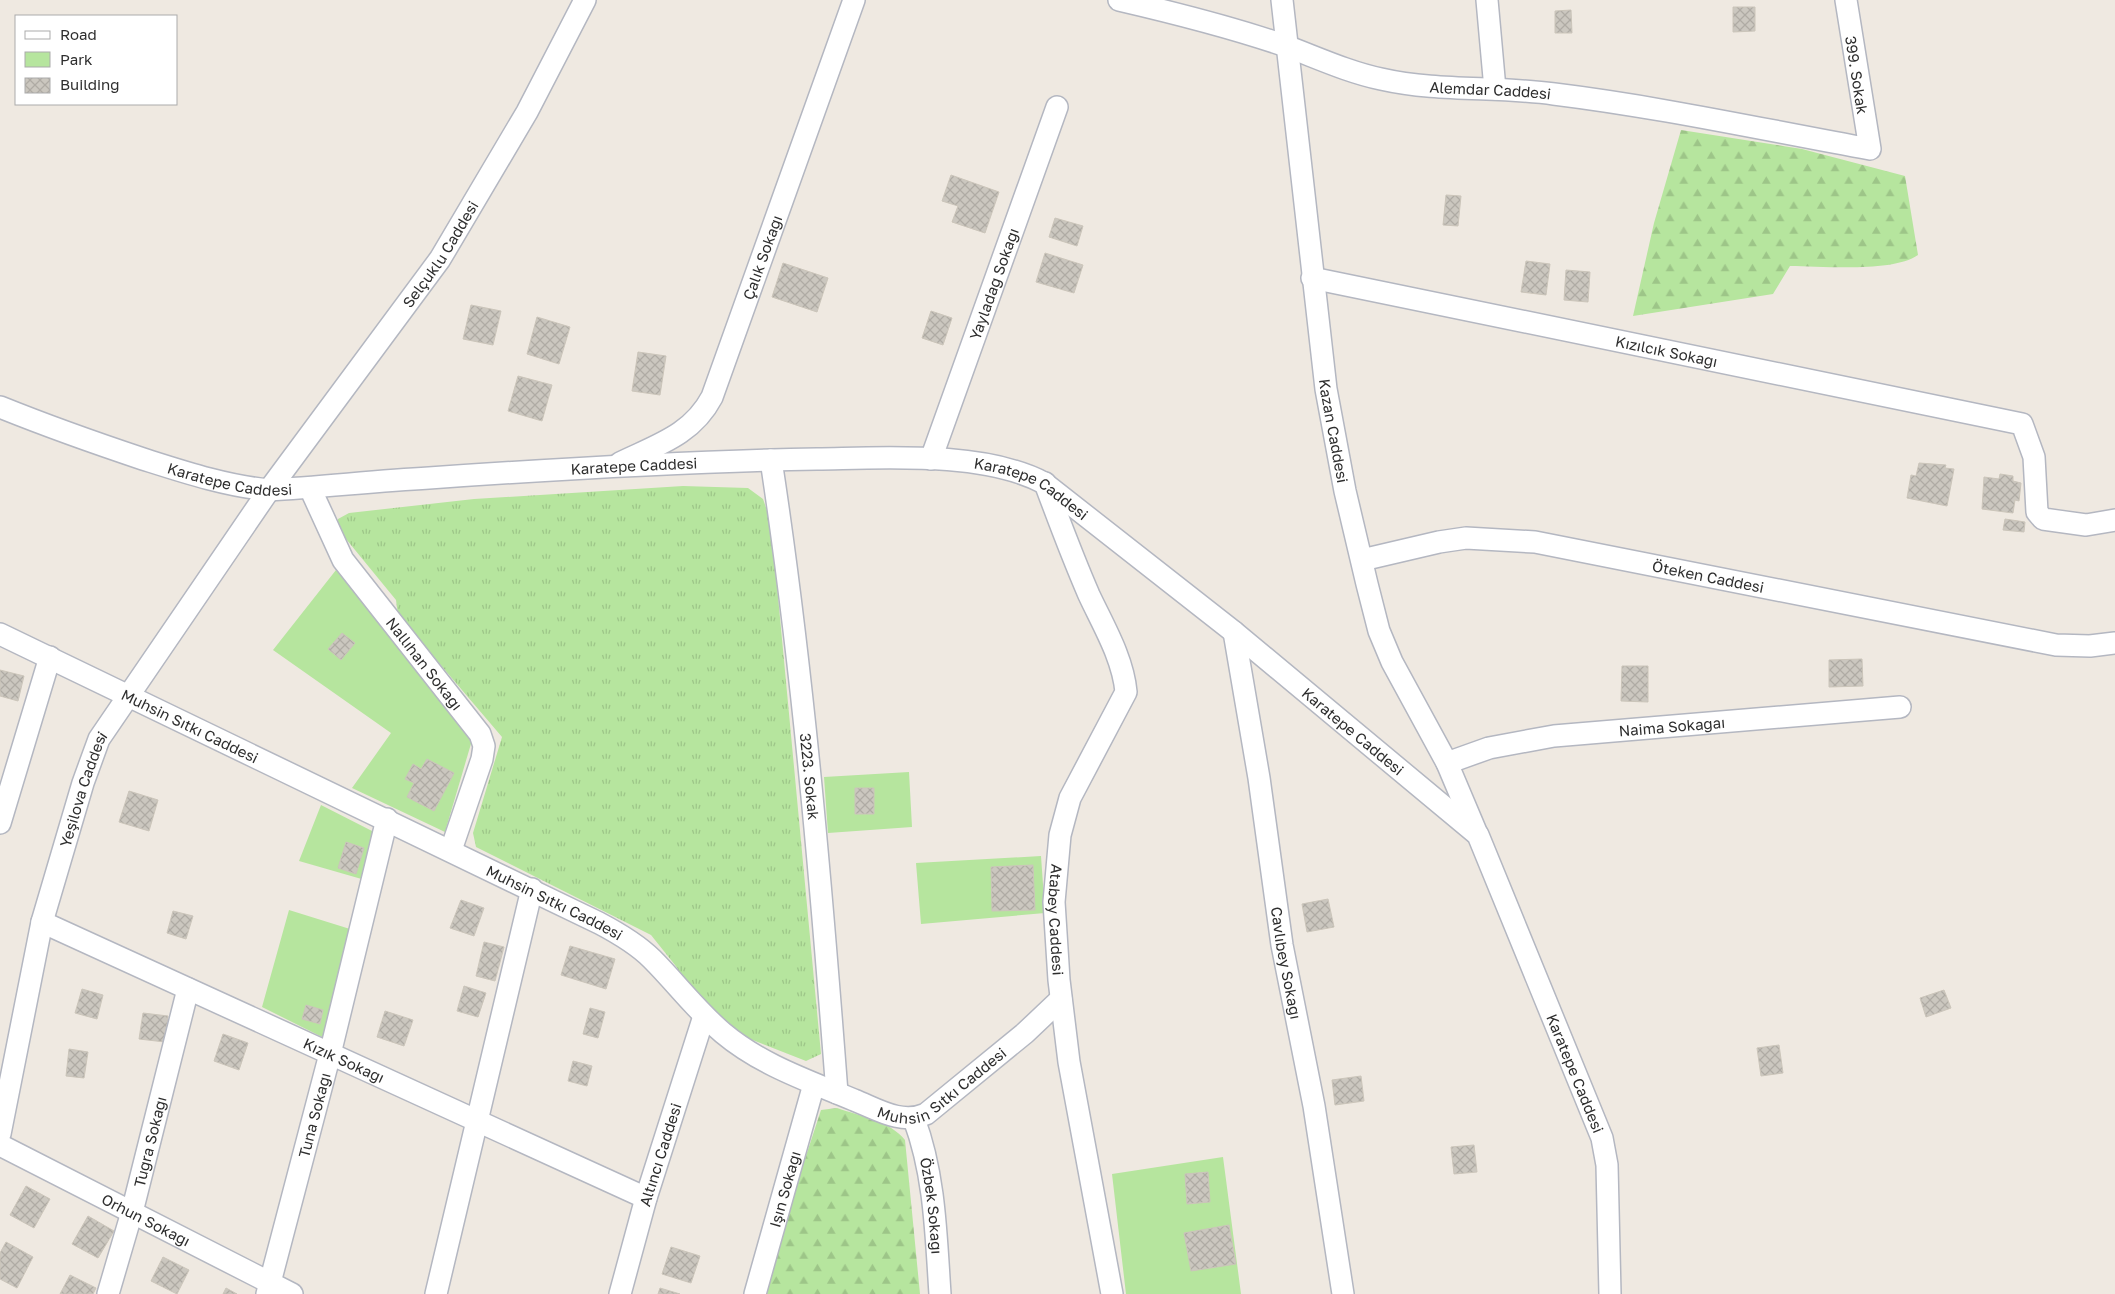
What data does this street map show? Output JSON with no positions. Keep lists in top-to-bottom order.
{
  "streets": {
    "street": [
      "399. Sokak",
      "Alemdar Caddesi",
      "Selçuklu Caddesi",
      "Çalık Sokağı",
      "Yayladağ Sokağı",
      "Kızılcık Sokağı",
      "Kazan Caddesi",
      "Karatepe Caddesi",
      "Öteken Caddesi",
      "Nallıhan Sokağı",
      "Muhsin Sıtkı Caddesi",
      "Naima Sokağaı",
      "3223. Sokak",
      "Yeşilova Caddesi",
      "Atabey Caddesi",
      "Cavlıbey Sokağı",
      "Kızık Sokağı",
      "Tuna Sokağı",
      "Tuğra Sokağı",
      "Altıncı Caddesi",
      "Işın Sokağı",
      "Özbek Sokağı",
      "Orhun Sokağı"
    ]
  },
  "crossings": [
    ["399. Sokak", "Alemdar Caddesi"],
    ["Alemdar Caddesi", "Kazan Caddesi"],
    ["Selçuklu Caddesi", "Karatepe Caddesi"],
    ["Selçuklu Caddesi", "Yeşilova Caddesi"],
    ["Çalık Sokağı", "Karatepe Caddesi"],
    ["Yayladağ Sokağı", "Karatepe Caddesi"],
    ["Kızılcık Sokağı", "Kazan Caddesi"],
    ["Kazan Caddesi", "Karatepe Caddesi"],
    ["Kazan Caddesi", "Öteken Caddesi"],
    ["Kazan Caddesi", "Naima Sokağaı"],
    ["Karatepe Caddesi", "Nallıhan Sokağı"],
    ["Karatepe Caddesi", "3223. Sokak"],
    ["Karatepe Caddesi", "Yeşilova Caddesi"],
    ["Karatepe Caddesi", "Atabey Caddesi"],
    ["Karatepe Caddesi", "Cavlıbey Sokağı"],
    ["Nallıhan Sokağı", "Muhsin Sıtkı Caddesi"],
    ["Muhsin Sıtkı Caddesi", "3223. Sokak"],
    ["Muhsin Sıtkı Caddesi", "Yeşilova Caddesi"],
    ["Muhsin Sıtkı Caddesi", "Atabey Caddesi"],
    ["Muhsin Sıtkı Caddesi", "Tuna Sokağı"],
    ["Muhsin Sıtkı Caddesi", "Altıncı Caddesi"],
    ["Muhsin Sıtkı Caddesi", "Işın Sokağı"],
    ["Muhsin Sıtkı Caddesi", "Özbek Sokağı"],
    ["Yeşilova Caddesi", "Kızık Sokağı"],
    ["Kızık Sokağı", "Tuna Sokağı"],
    ["Kızık Sokağı", "Tuğra Sokağı"],
    ["Kızık Sokağı", "Altıncı Caddesi"],
    ["Tuna Sokağı", "Orhun Sokağı"],
    ["Tuğra Sokağı", "Orhun Sokağı"]
  ],
  "legend": ["Road", "Park", "Building"]
}
